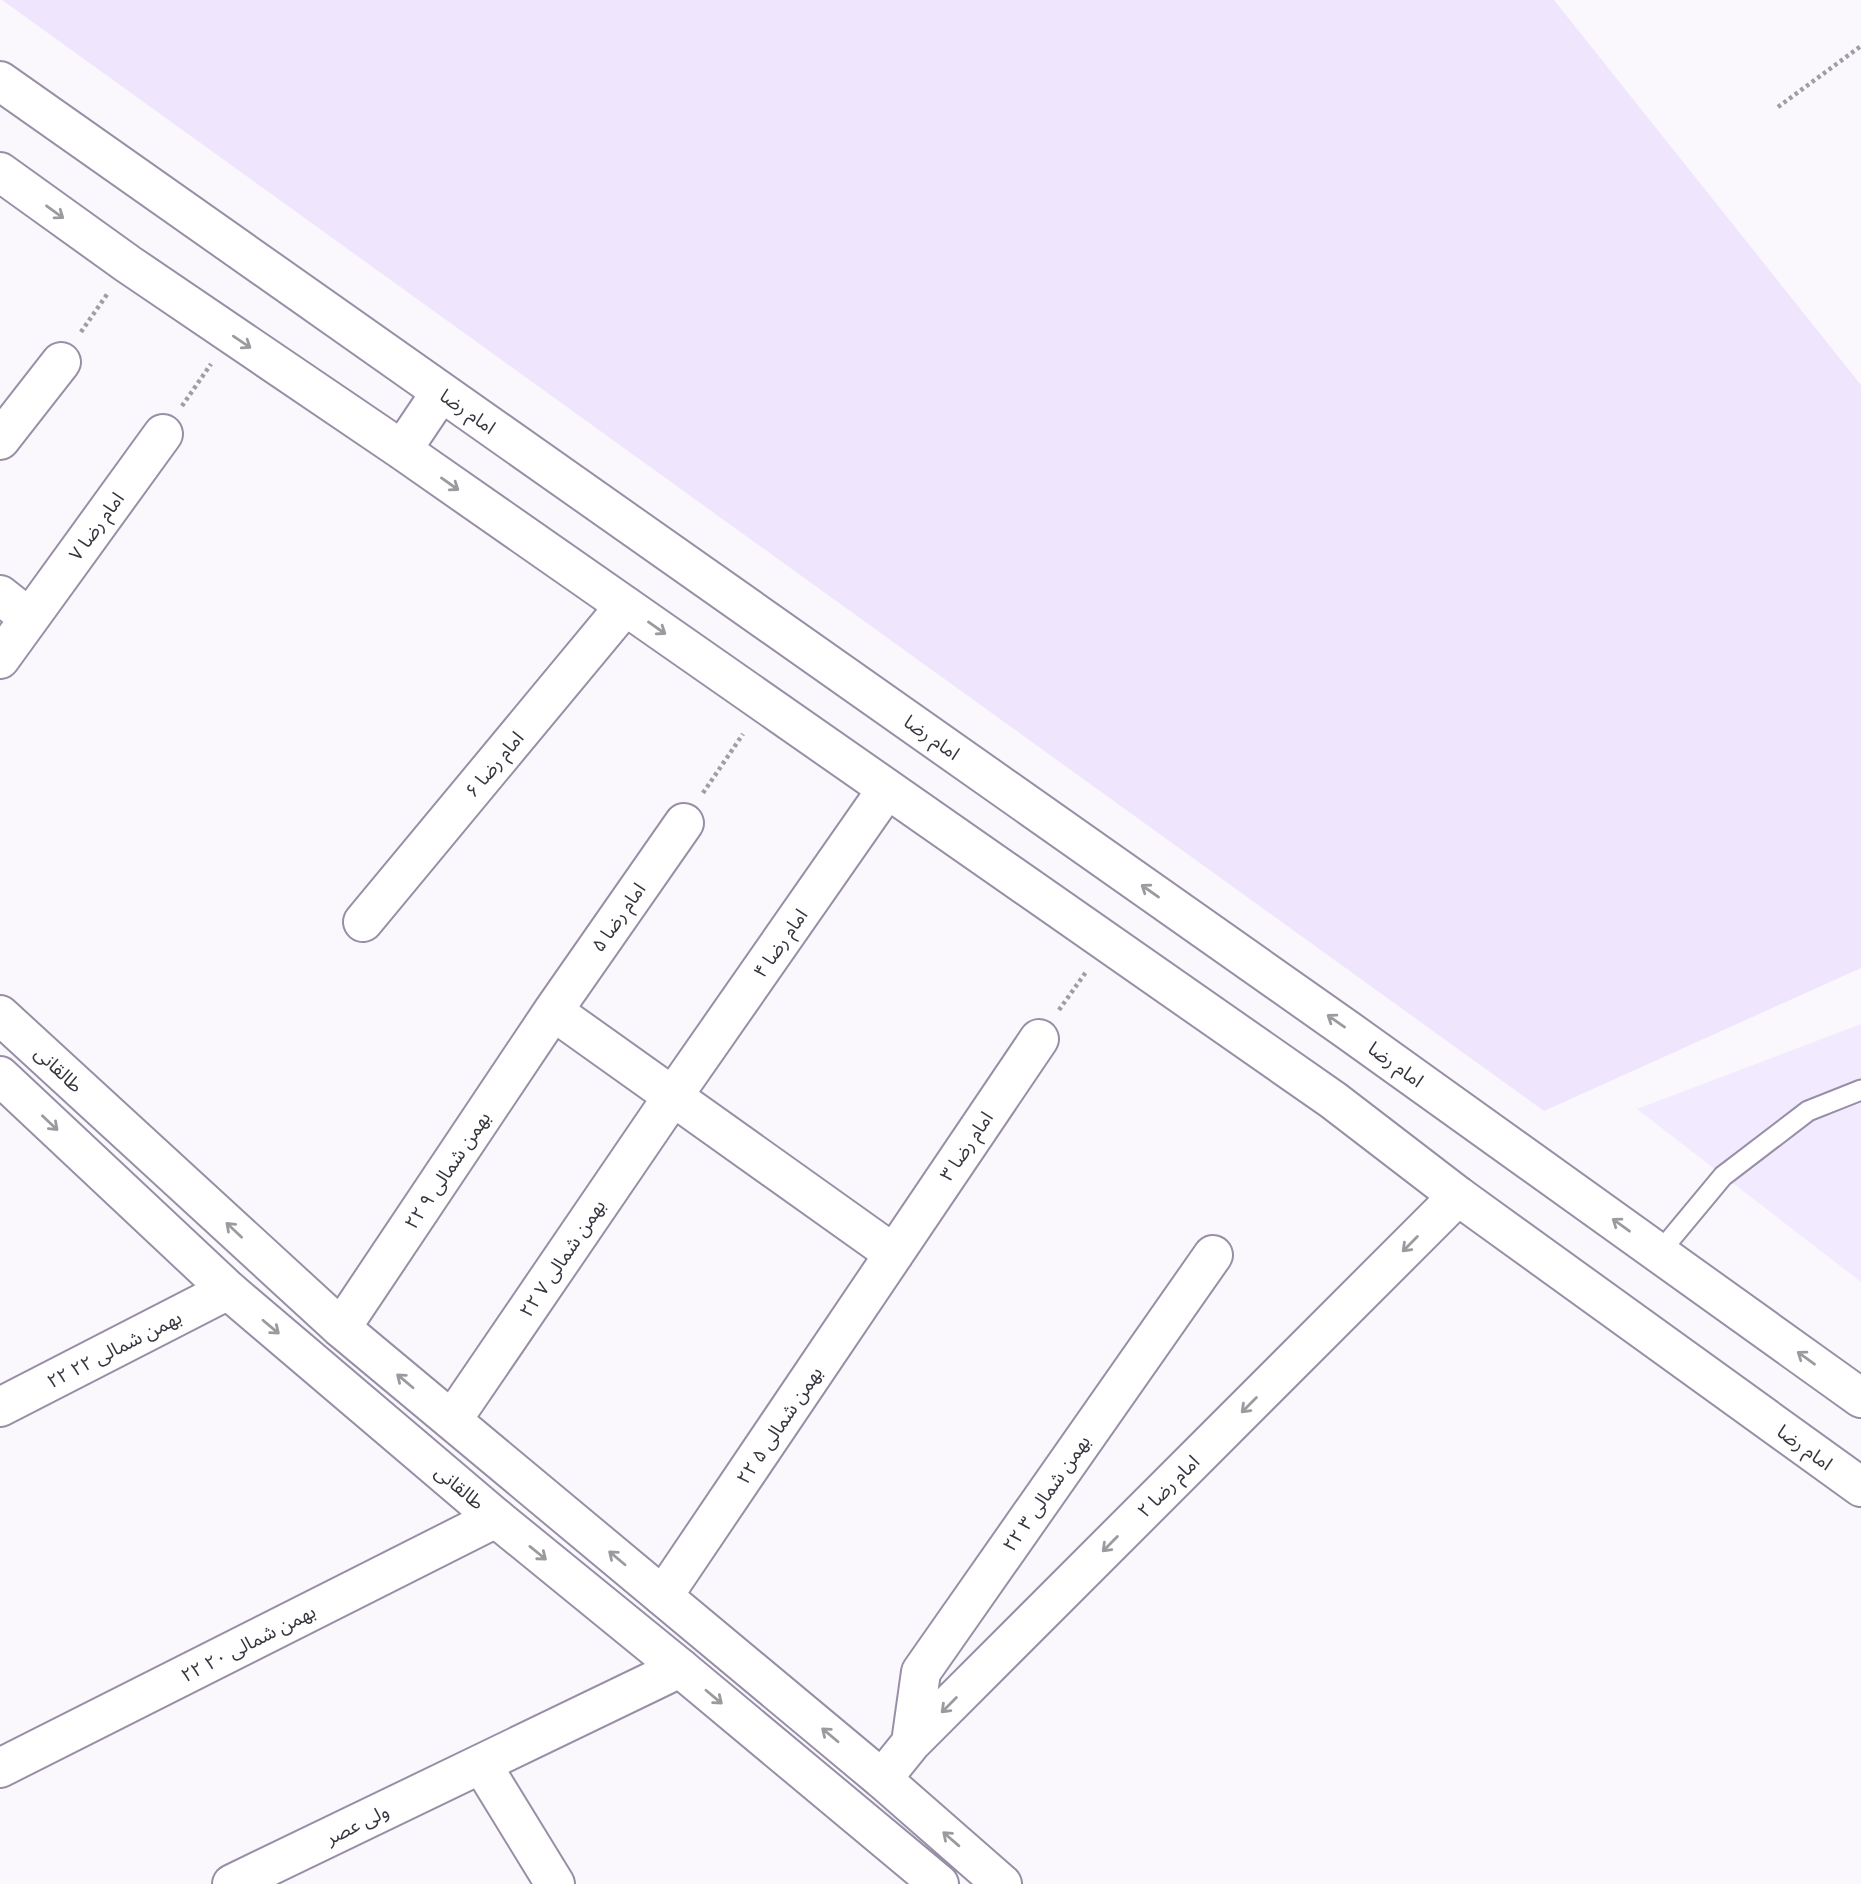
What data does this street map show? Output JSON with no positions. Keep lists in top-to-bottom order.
{
  "streets": {
    "street": [
      "امام رضا",
      "امام رضا ۷",
      "امام رضا ۶",
      "امام رضا ۵",
      "امام رضا ۴",
      "طالقانی",
      "امام رضا ۳",
      "۲۲ بهمن شمالی ۹",
      "۲۲ بهمن شمالی ۷",
      "۲۲ بهمن شمالی ۲۲",
      "۲۲ بهمن شمالی ۵",
      "امام رضا ۲",
      "۲۲ بهمن شمالی ۳",
      "۲۲ بهمن شمالی ۲۰",
      "ولی عصر"
    ]
  },
  "crossings": [
    ["امام رضا", "امام رضا ۶"],
    ["امام رضا", "امام رضا ۴"],
    ["امام رضا", "امام رضا ۲"],
    ["امام رضا ۵", "۲۲ بهمن شمالی ۹"],
    ["امام رضا ۴", "۲۲ بهمن شمالی ۷"],
    ["طالقانی", "۲۲ بهمن شمالی ۹"],
    ["طالقانی", "۲۲ بهمن شمالی ۷"],
    ["طالقانی", "۲۲ بهمن شمالی ۲۲"],
    ["طالقانی", "۲۲ بهمن شمالی ۵"],
    ["طالقانی", "امام رضا ۲"],
    ["طالقانی", "۲۲ بهمن شمالی ۲۰"],
    ["طالقانی", "ولی عصر"],
    ["امام رضا ۳", "۲۲ بهمن شمالی ۵"],
    ["امام رضا ۲", "۲۲ بهمن شمالی ۳"]
  ],
  "one_way": ["امام رضا ۲"]
}
